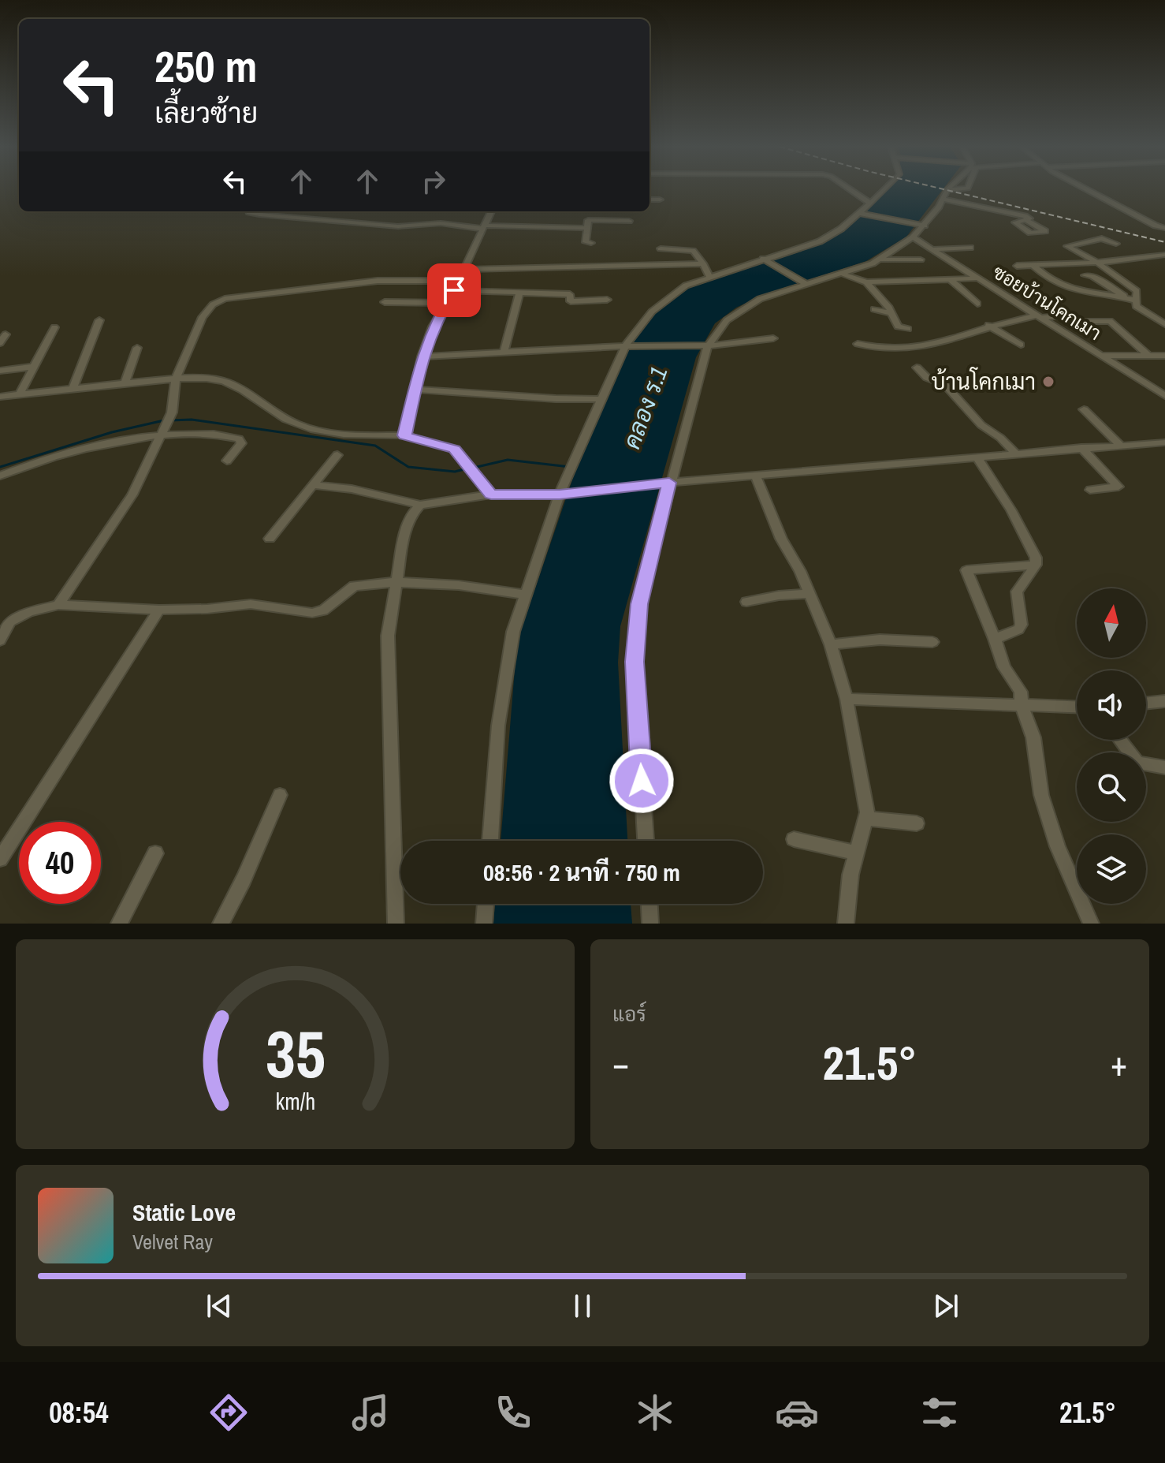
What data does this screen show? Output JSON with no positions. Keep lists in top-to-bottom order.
{
  "streets": {
    "street": ["ซอยบ้านโคกเมา"]
  },
  "water": ["คลอง ร.1"],
  "places": ["บ้านโคกเมา"],
  "north": "top",
  "page": {
    "turn": ["250 m", "เลี้ยวซ้าย"],
    "limit": "40",
    "trip": "08:56 · 2 นาที · 750 m",
    "tile": "แอร์",
    "heat": ["−", "21.5°", "+"],
    "song": ["Static Love", "Velvet Ray"],
    "tabs": ["08:54", "21.5°"],
    "gauge": ["35", "km/h"]
  }
}
